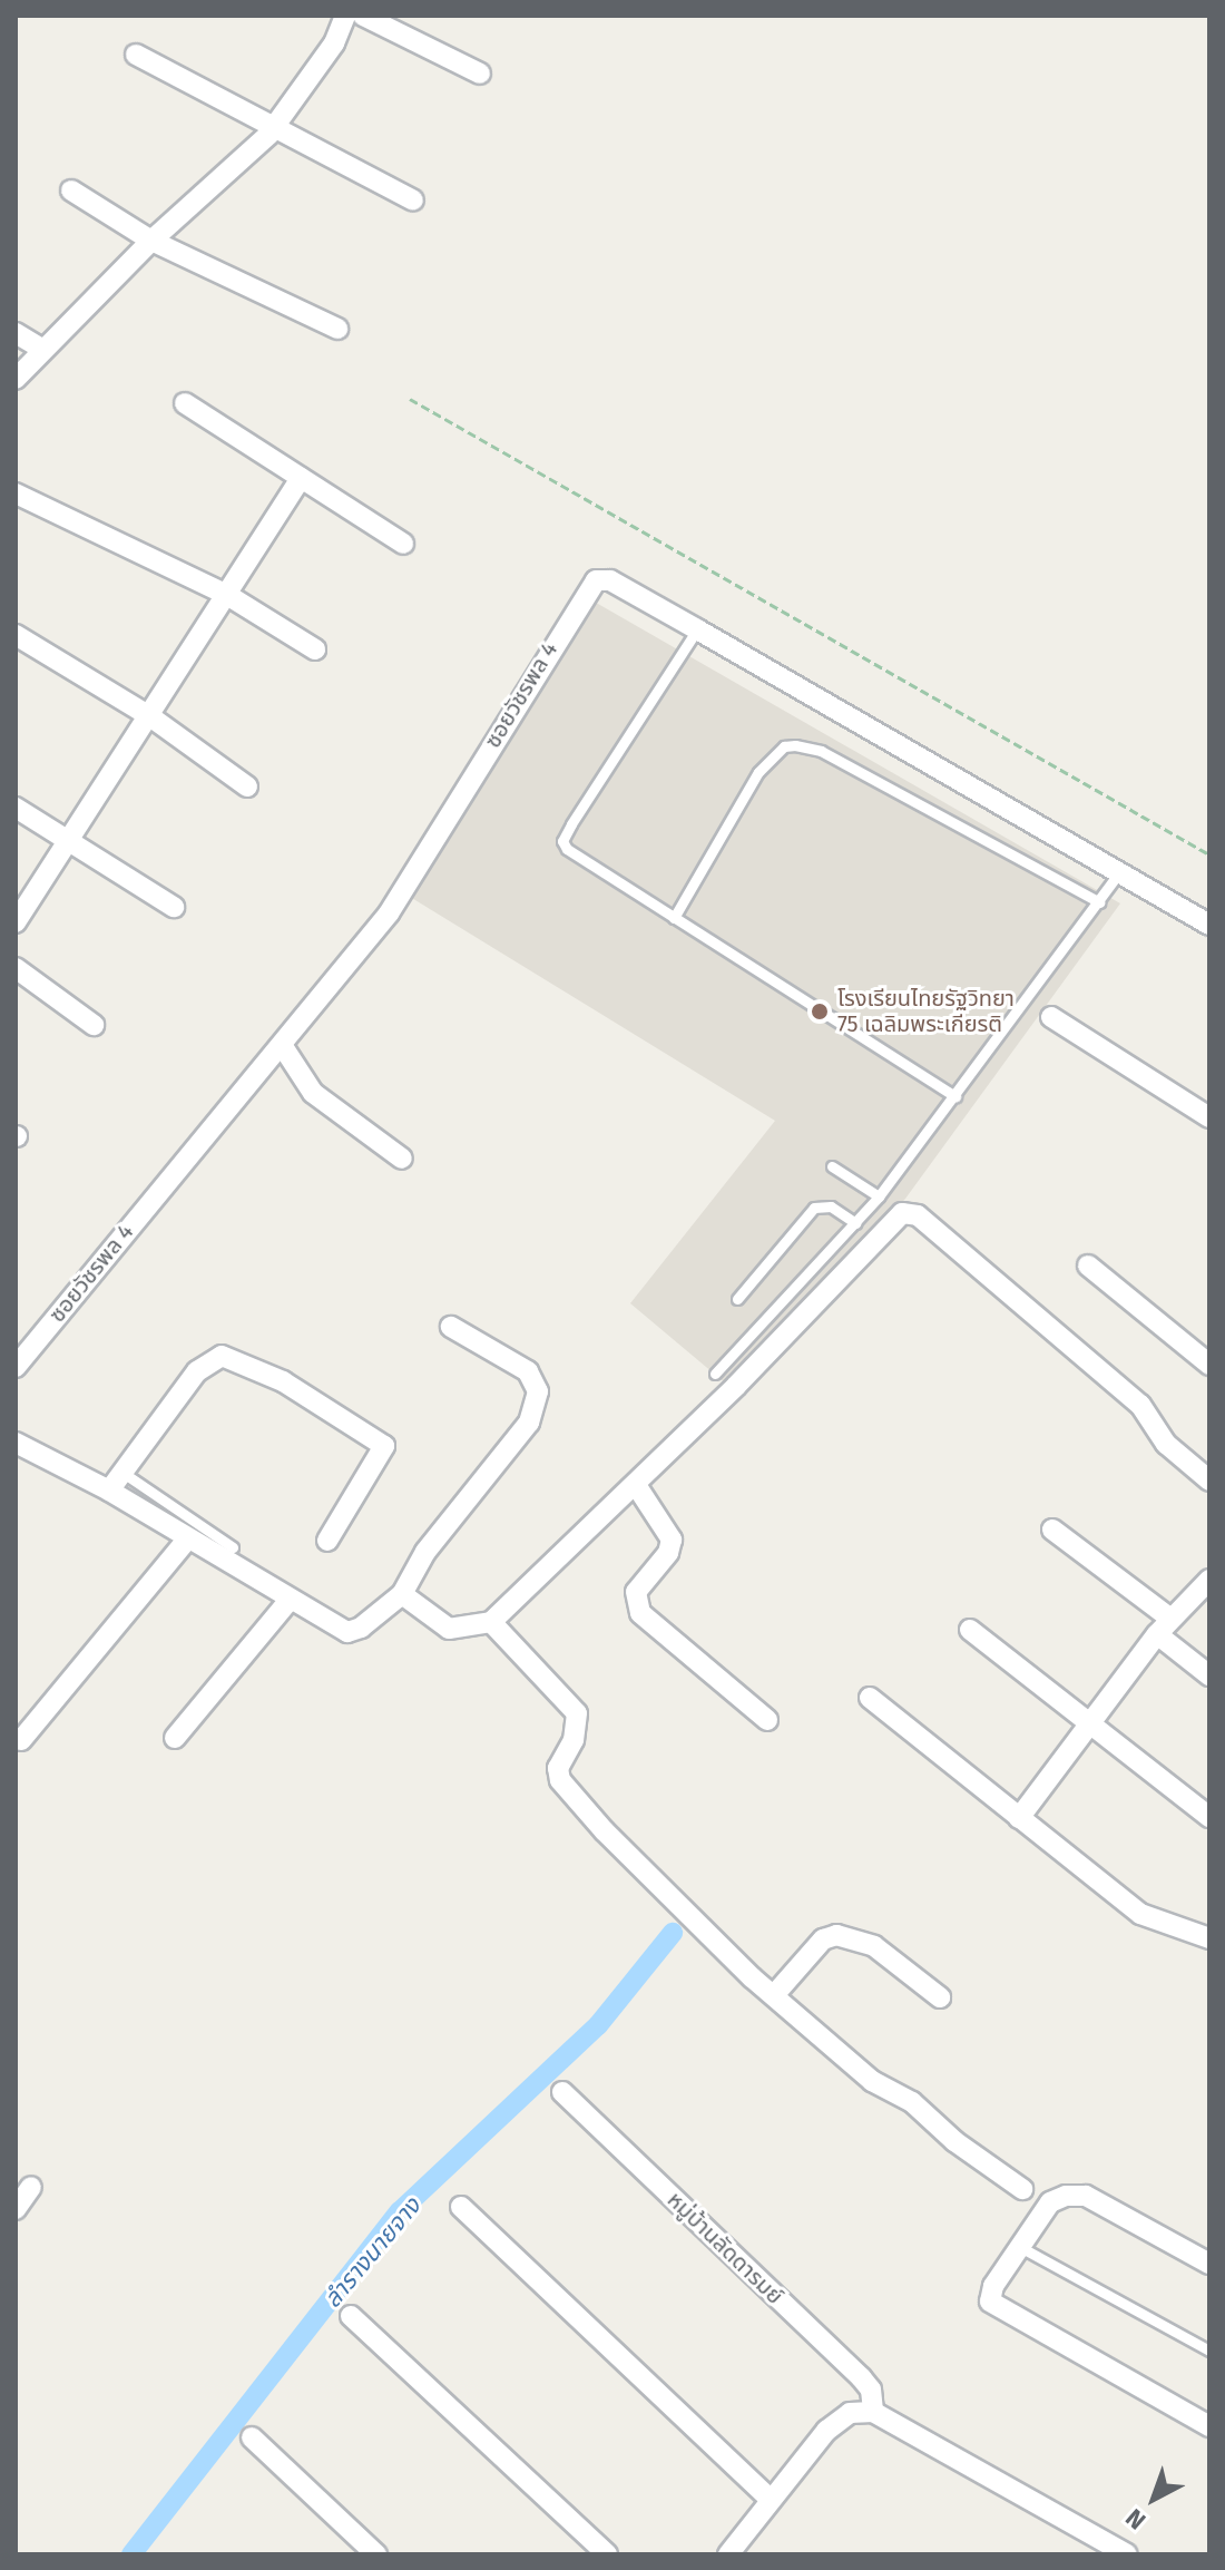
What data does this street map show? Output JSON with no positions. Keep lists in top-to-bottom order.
{
  "streets": {
    "street": ["ซอยวัชรพล 4", "หมู่บ้านลัดดารมย์"]
  },
  "water": ["ลำรางนายจาง"],
  "places": ["โรงเรียนไทยรัฐวิทยา 75 เฉลิมพระเกียรติ"],
  "north": "bottom left"
}
